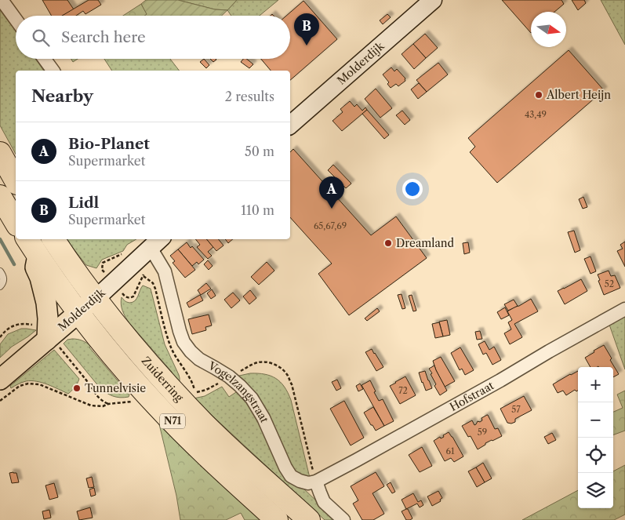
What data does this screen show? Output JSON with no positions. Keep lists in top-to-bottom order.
{
  "streets": {
    "highway": ["Zuiderring", "N71"],
    "main road": ["Molderdijk"],
    "street": ["Vogelzangstraat", "Hofstraat"]
  },
  "crossings": [
    ["Molderdijk", "Zuiderring"],
    ["Molderdijk", "Vogelzangstraat"],
    ["Vogelzangstraat", "Hofstraat"]
  ],
  "places": ["Albert Heijn", "Dreamland", "Tunnelvisie"],
  "house_numbers": [
    "43,49",
    "65,67,69",
    "52",
    "72",
    "57",
    "59",
    "61"
  ],
  "north": "right",
  "page": {
    "pins": ["B", "A"],
    "search": "Search here",
    "heading": ["Nearby", "2 results"],
    "list": [
      {
        "mark": "A",
        "name": "Bio-Planet",
        "note": "Supermarket",
        "value": "50 m"
      },
      {
        "mark": "B",
        "name": "Lidl",
        "note": "Supermarket",
        "value": "110 m"
      }
    ],
    "map_buttons": ["+", "−"]
  }
}
